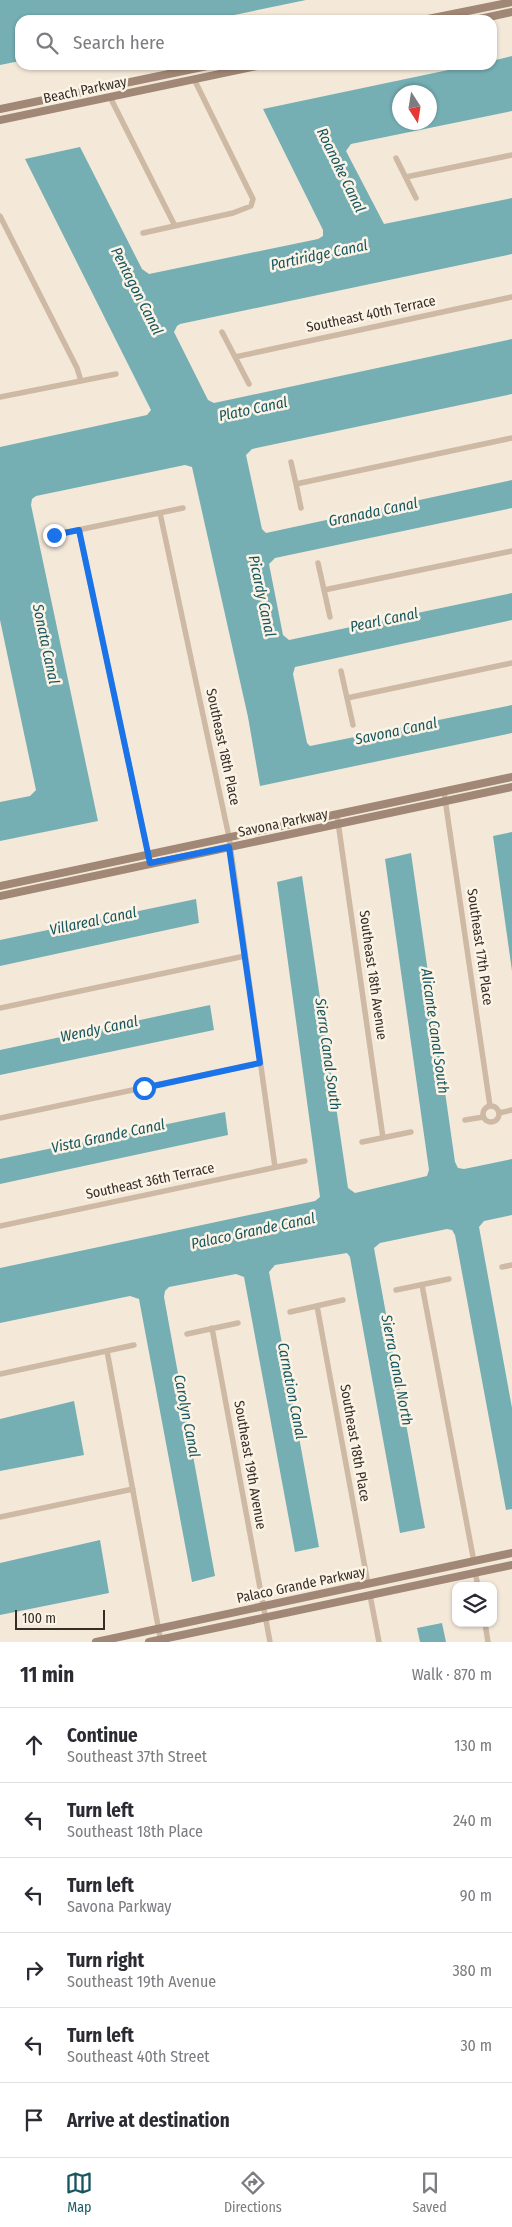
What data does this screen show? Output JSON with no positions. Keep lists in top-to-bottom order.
{
  "streets": {
    "street": [
      "Beach Parkway",
      "Southeast 40th Terrace",
      "Southeast 18th Place",
      "Savona Parkway",
      "Southeast 17th Place",
      "Southeast 18th Avenue",
      "Southeast 36th Terrace",
      "Southeast 19th Avenue",
      "Palaco Grande Parkway"
    ]
  },
  "crossings": [
    ["Southeast 18th Place", "Savona Parkway"],
    ["Southeast 18th Place", "Southeast 36th Terrace"],
    ["Southeast 18th Place", "Palaco Grande Parkway"],
    ["Savona Parkway", "Southeast 17th Place"],
    ["Savona Parkway", "Southeast 18th Avenue"],
    ["Southeast 19th Avenue", "Palaco Grande Parkway"]
  ],
  "water": [
    "Roanoke Canal",
    "Partiridge Canal",
    "Pentagon Canal",
    "Plato Canal",
    "Granada Canal",
    "Picardy Canal",
    "Pearl Canal",
    "Sonata Canal",
    "Savona Canal",
    "Villareal Canal",
    "Wendy Canal",
    "Alicante Canal South",
    "Sierra Canal South",
    "Vista Grande Canal",
    "Palaco Grande Canal",
    "Sierra Canal North",
    "Carnation Canal",
    "Carolyn Canal"
  ],
  "scale_bar": "100 m",
  "north": "bottom",
  "page": {
    "search": "Search here",
    "scale": "100 m",
    "heading": ["11 min", "Walk · 870 m"],
    "list": [
      ["Continue", "Southeast 37th Street", "130 m"],
      ["Turn left", "Southeast 18th Place", "240 m"],
      ["Turn left", "Savona Parkway", "90 m"],
      ["Turn right", "Southeast 19th Avenue", "380 m"],
      ["Turn left", "Southeast 40th Street", "30 m"],
      "Arrive at destination"
    ],
    "nav": ["Map", "Directions", "Saved"]
  }
}
